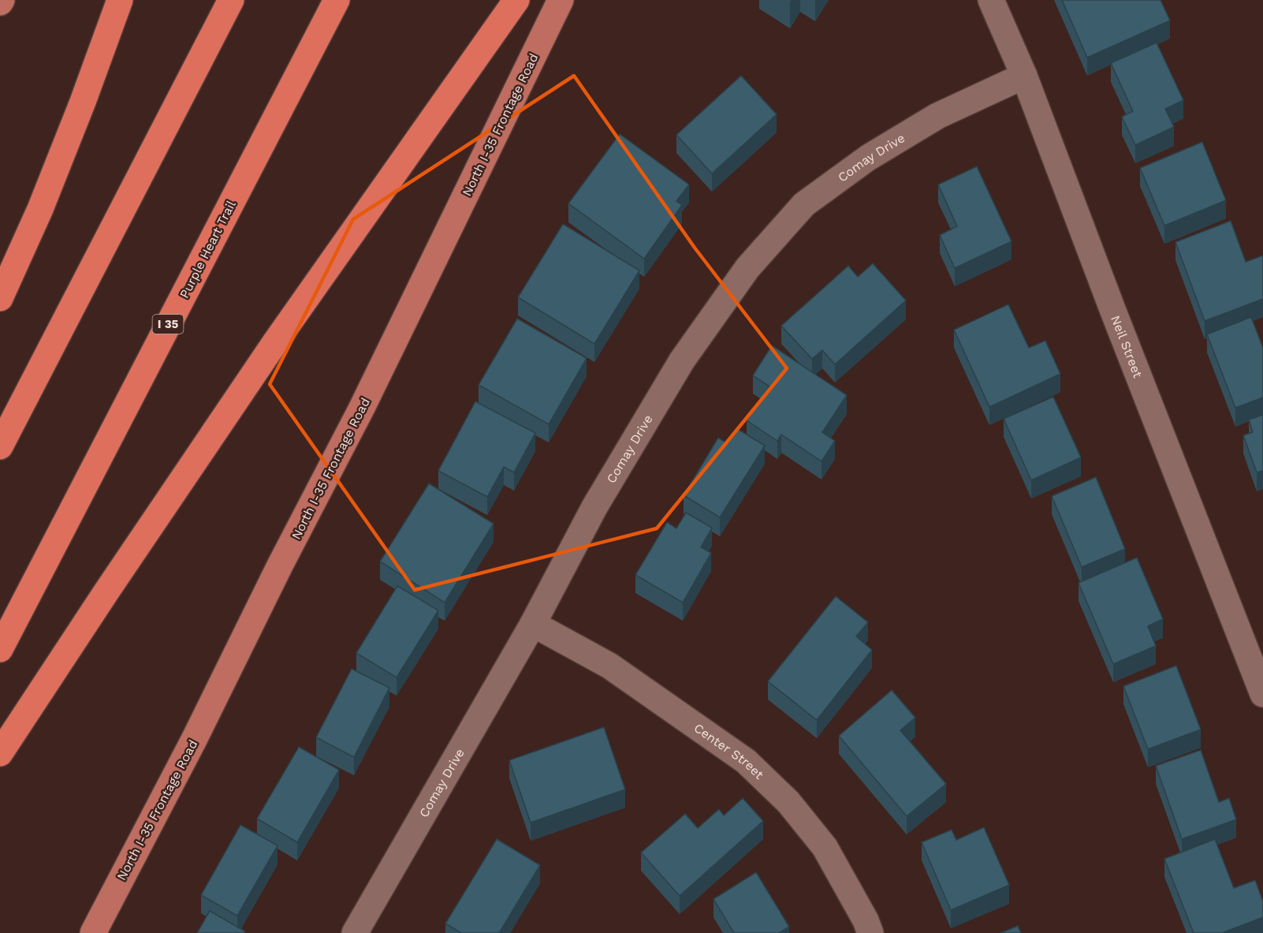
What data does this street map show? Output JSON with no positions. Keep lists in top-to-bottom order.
{
  "streets": {
    "highway": ["Purple Heart Trail", "I 35"],
    "main road": ["North I-35 Frontage Road"],
    "street": ["Comay Drive", "Neil Street", "Center Street"]
  },
  "crossings": [
    ["Comay Drive", "Neil Street"],
    ["Comay Drive", "Center Street"]
  ]
}
